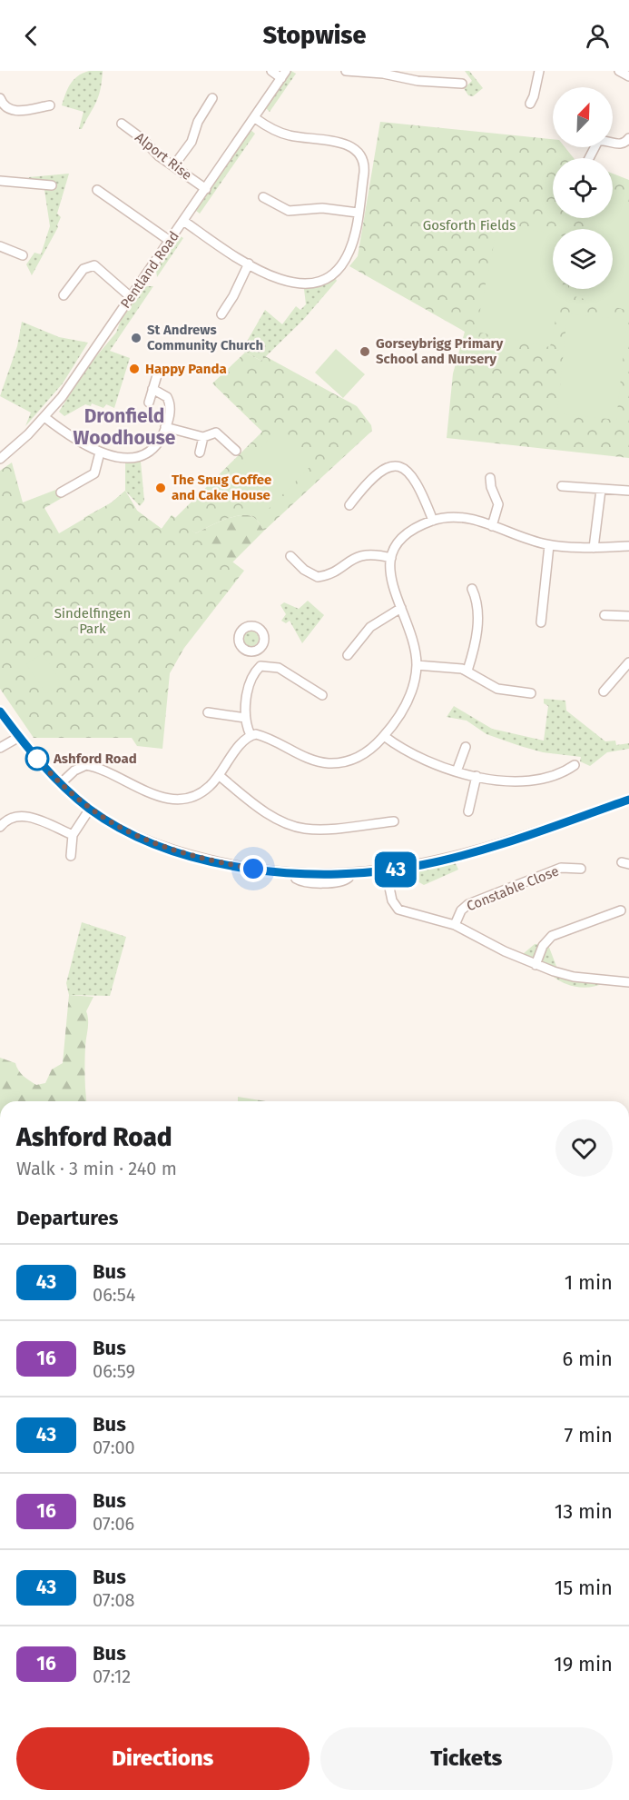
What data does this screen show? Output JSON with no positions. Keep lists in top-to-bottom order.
{
  "streets": {
    "street": ["Alport Rise", "Pentland Road", "Constable Close"]
  },
  "crossings": [
    ["Alport Rise", "Pentland Road"]
  ],
  "districts": ["Dronfield Woodhouse"],
  "parks": ["Gosforth Fields", "Sindelfingen Park"],
  "places": [
    "St Andrews Community Church",
    "Gorseybrigg Primary School and Nursery",
    "Happy Panda",
    "The Snug Coffee and Cake House",
    "Ashford Road"
  ],
  "lines": ["bus line 43"],
  "north": "top right",
  "page": {
    "header": "Stopwise",
    "on_map": "43",
    "heading": [
      ["Ashford Road", "Walk · 3 min · 240 m"],
      "Departures"
    ],
    "list": [
      {
        "mark": "43",
        "name": "Bus",
        "note": "06:54",
        "value": "1 min"
      },
      {
        "mark": "16",
        "name": "Bus",
        "note": "06:59",
        "value": "6 min"
      },
      {
        "mark": "43",
        "name": "Bus",
        "note": "07:00",
        "value": "7 min"
      },
      {
        "mark": "16",
        "name": "Bus",
        "note": "07:06",
        "value": "13 min"
      },
      {
        "mark": "43",
        "name": "Bus",
        "note": "07:08",
        "value": "15 min"
      },
      {
        "mark": "16",
        "name": "Bus",
        "note": "07:12",
        "value": "19 min"
      }
    ],
    "buttons": ["Directions", "Tickets"]
  }
}
